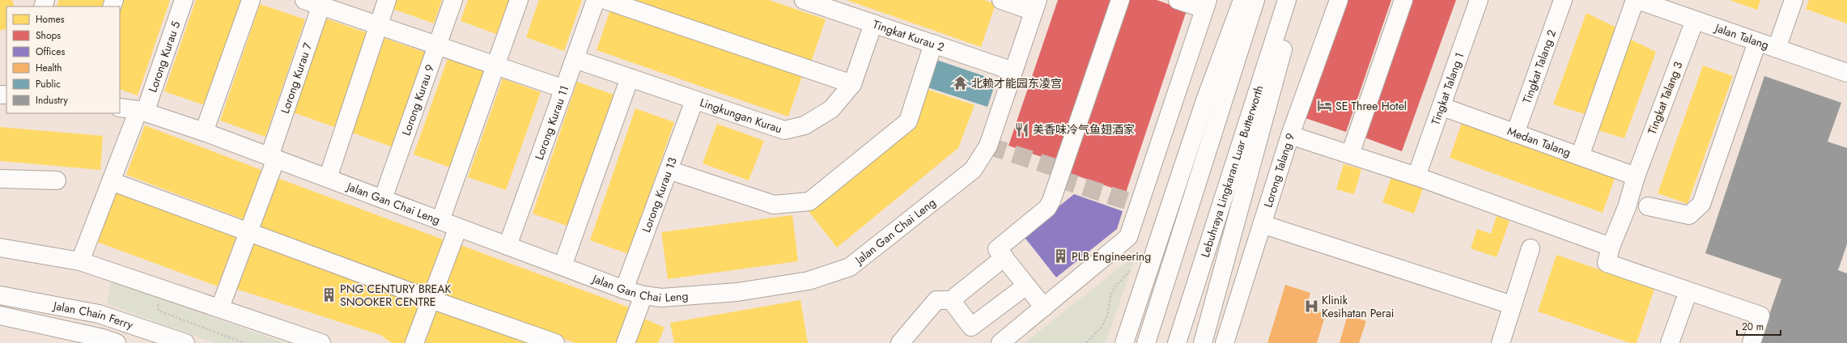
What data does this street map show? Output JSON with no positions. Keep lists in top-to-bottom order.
{
  "streets": {
    "main road": [
      "Tingkat Kurau 2",
      "Jalan Talang",
      "Lorong Kurau 5",
      "Tingkat Talang 2",
      "Lorong Kurau 7",
      "Tingkat Talang 1",
      "Tingkat Talang 3",
      "Lorong Kurau 9",
      "Lingkungan Kurau",
      "Lorong Kurau 11",
      "Medan Talang",
      "Lorong Talang 9",
      "Lebuhraya Lingkaran Luar Butterworth",
      "Lorong Kurau 13",
      "Jalan Gan Chai Leng",
      "Jalan Chain Ferry"
    ]
  },
  "crossings": [
    ["Tingkat Kurau 2", "Lingkungan Kurau"],
    ["Tingkat Kurau 2", "Jalan Gan Chai Leng"],
    ["Jalan Talang", "Tingkat Talang 3"],
    ["Lorong Kurau 5", "Jalan Gan Chai Leng"],
    ["Tingkat Talang 2", "Medan Talang"],
    ["Lorong Kurau 7", "Jalan Gan Chai Leng"],
    ["Tingkat Talang 1", "Medan Talang"],
    ["Tingkat Talang 3", "Medan Talang"],
    ["Lorong Kurau 9", "Jalan Gan Chai Leng"],
    ["Lingkungan Kurau", "Lorong Kurau 11"],
    ["Lingkungan Kurau", "Lorong Kurau 13"],
    ["Lorong Kurau 11", "Jalan Gan Chai Leng"],
    ["Lorong Kurau 13", "Jalan Gan Chai Leng"]
  ],
  "places": {
    "temple": ["北赖才能园东凌宫"],
    "hotel": ["SE Three Hotel"],
    "restaurant": ["美香味冷气鱼翅酒家"],
    "building": ["PLB Engineering", "PNG CENTURY BREAK SNOOKER CENTRE"],
    "hospital": ["Klinik Kesihatan Perai"]
  },
  "legend": [
    "Homes",
    "Shops",
    "Offices",
    "Health",
    "Public",
    "Industry"
  ],
  "scale_bar": "20 m"
}
